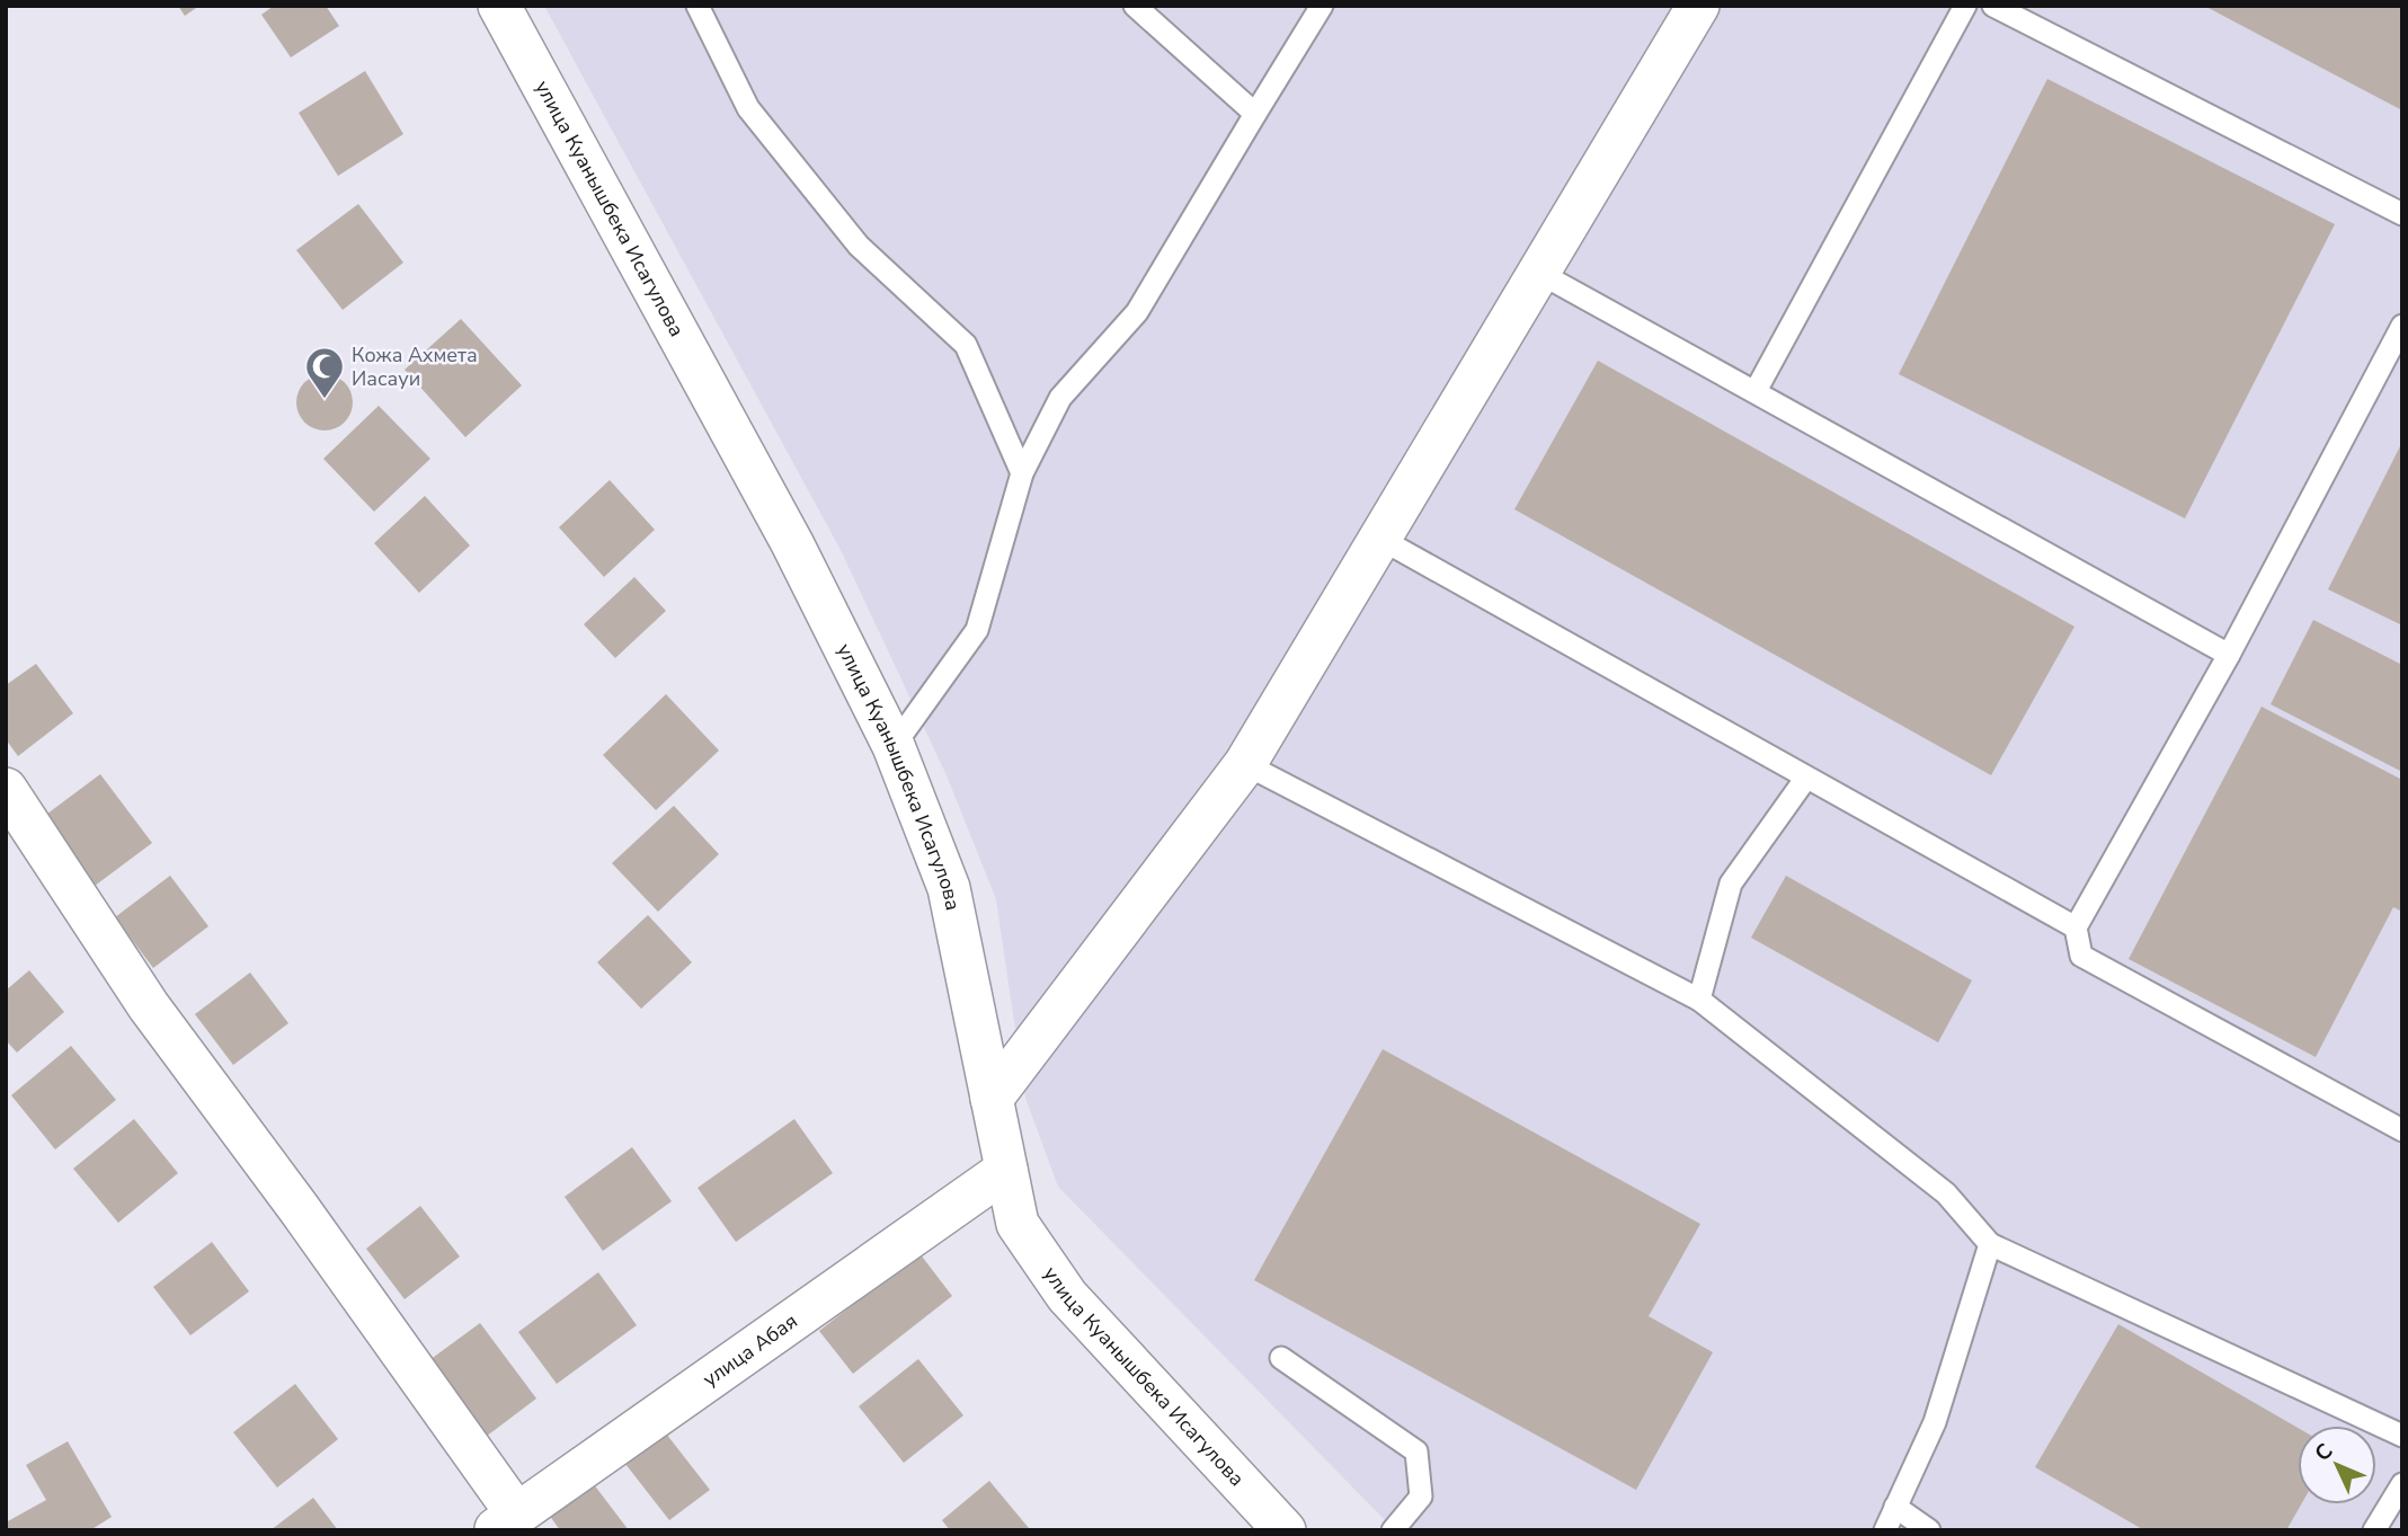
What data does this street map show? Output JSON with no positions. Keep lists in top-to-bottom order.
{
  "streets": {
    "street": ["улица Куанышбека Исагулова", "улица Абая"]
  },
  "crossings": [
    ["улица Куанышбека Исагулова", "улица Абая"]
  ],
  "places": {
    "mosque": ["Кожа Ахмета Иасауи"]
  },
  "north": "top left"
}
